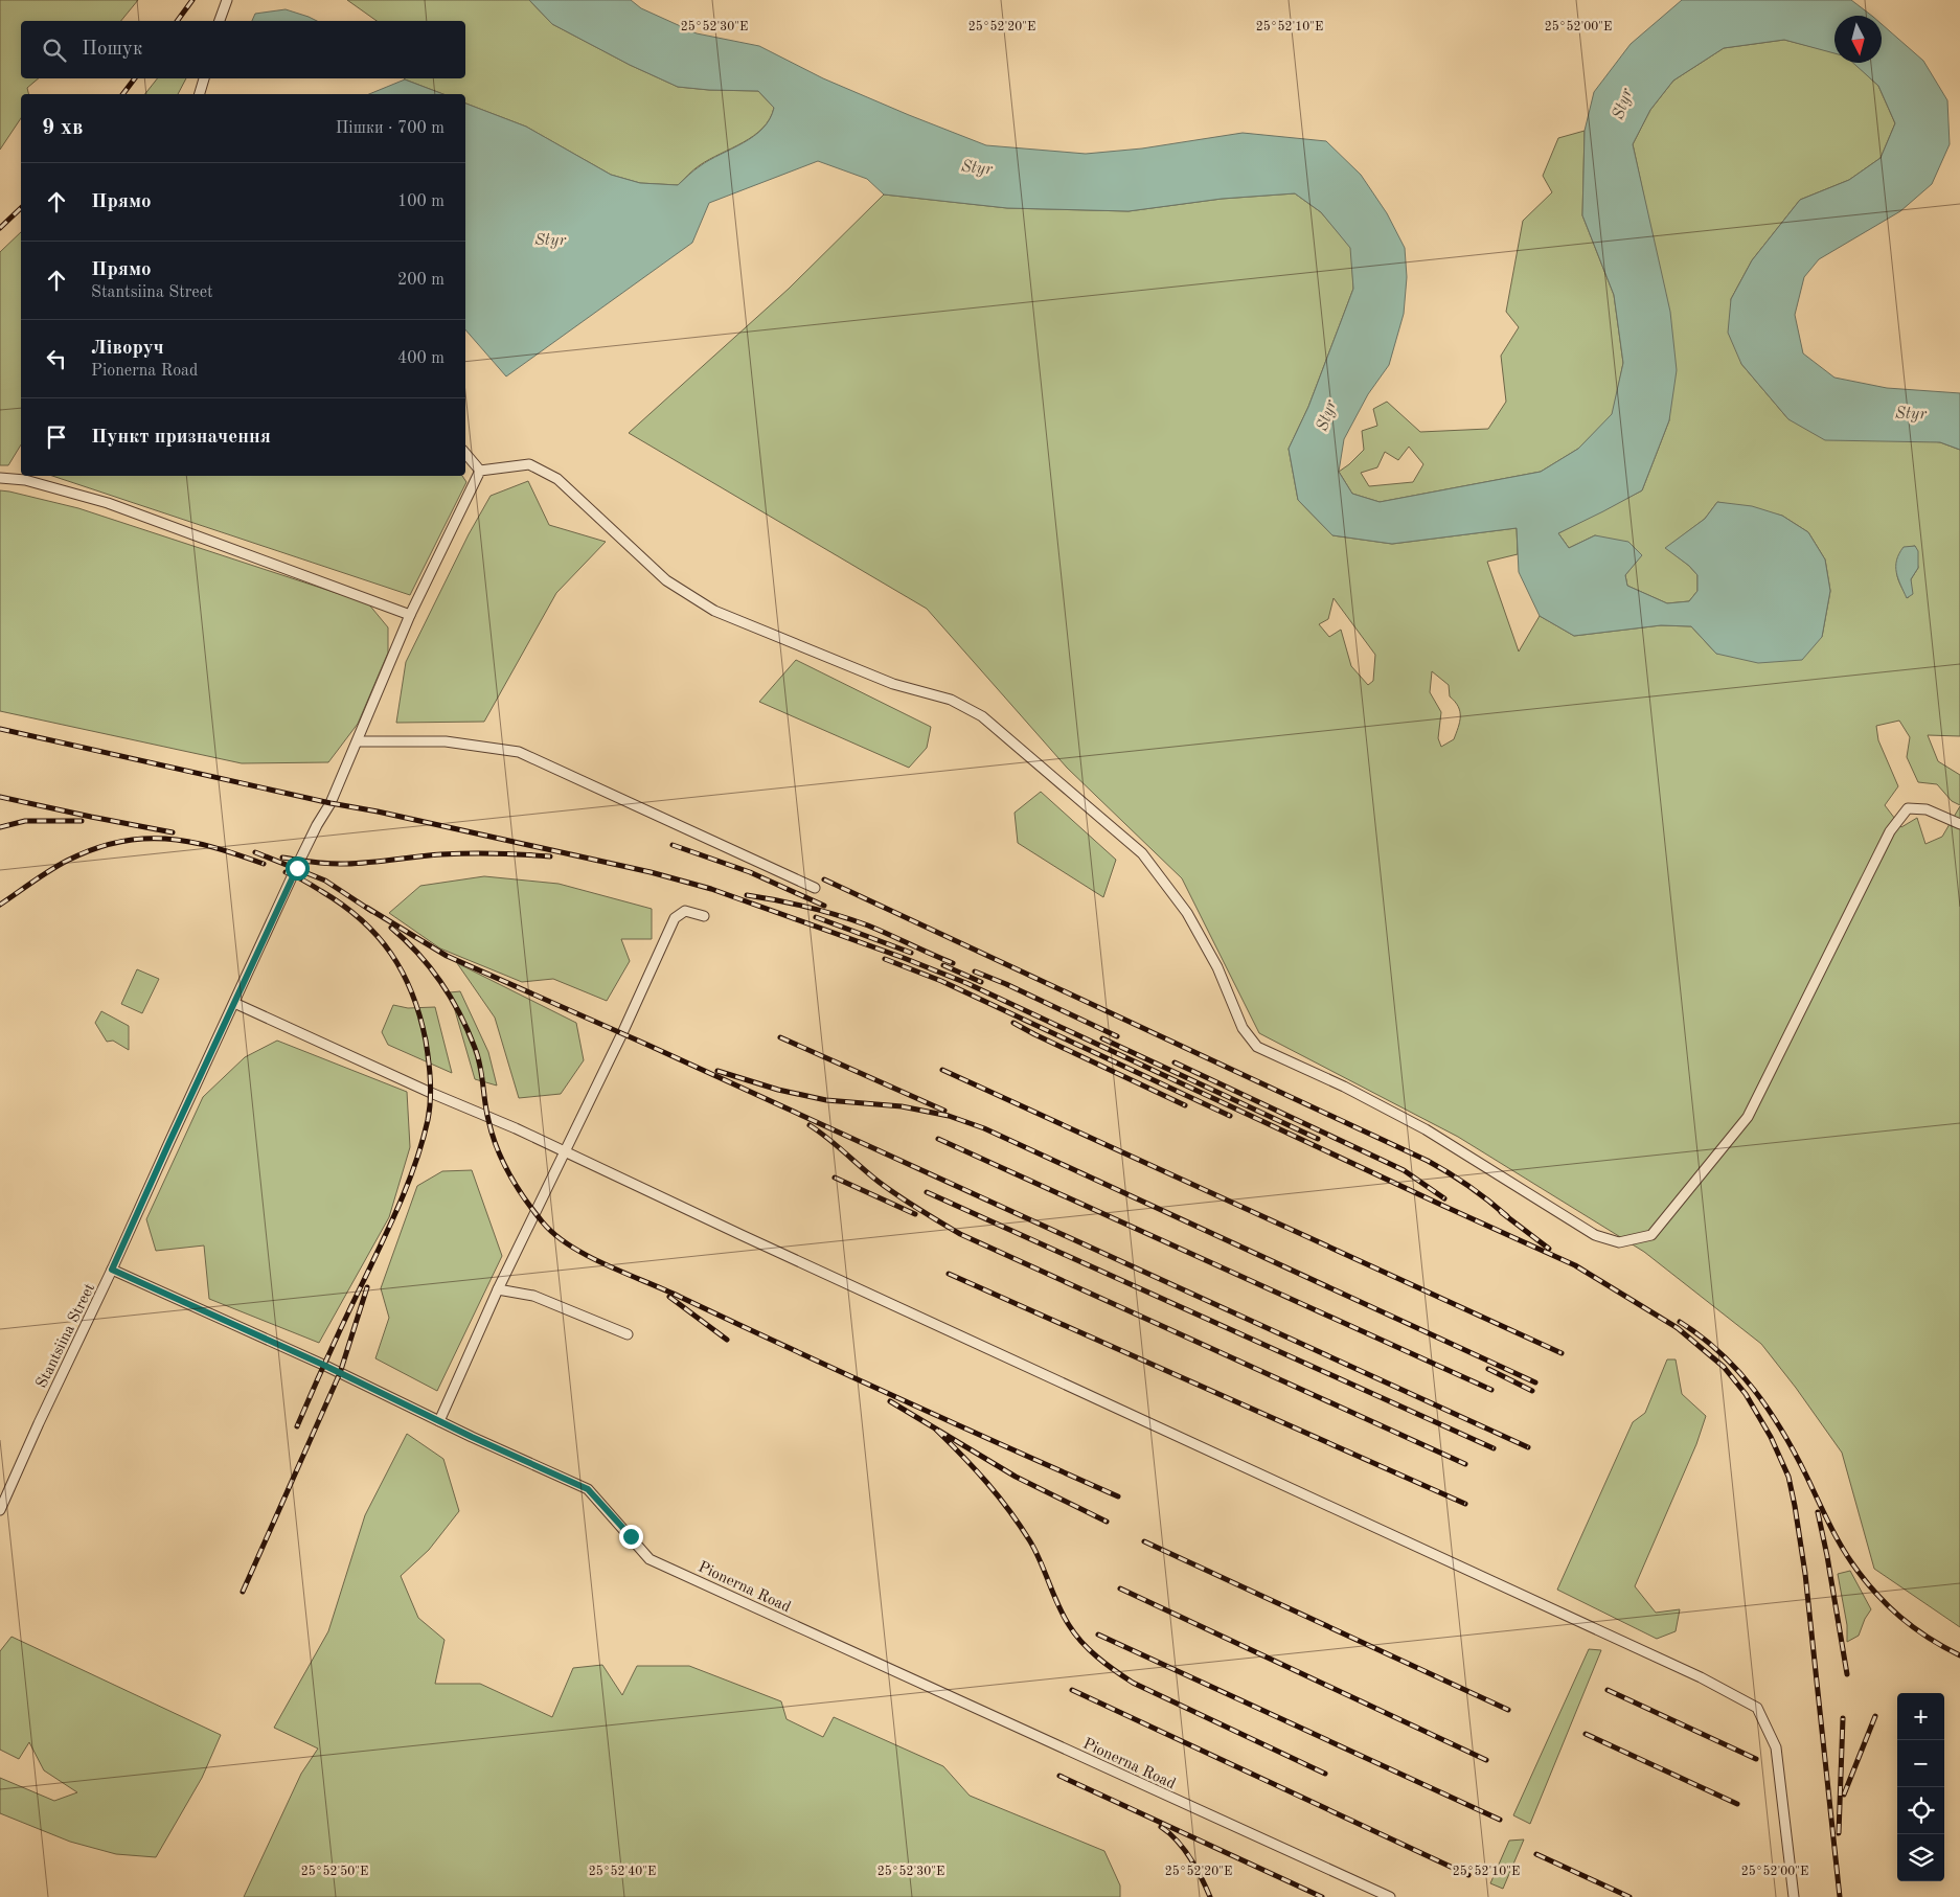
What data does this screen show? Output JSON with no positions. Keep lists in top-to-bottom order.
{
  "streets": {
    "street": ["Stantsiina Street", "Pionerna Road"]
  },
  "crossings": [
    ["Stantsiina Street", "Pionerna Road"]
  ],
  "water": ["Styr"],
  "north": "bottom",
  "page": {
    "search": "Пошук",
    "heading": ["9 хв", "Пішки · 700 m"],
    "list": [
      ["Прямо", "100 m"],
      ["Прямо", "Stantsiina Street", "200 m"],
      ["Ліворуч", "Pionerna Road", "400 m"],
      "Пункт призначення"
    ],
    "map_buttons": ["+", "−"]
  },
  "coordinates": [
    "25°52'30\"E",
    "25°52'20\"E",
    "25°52'10\"E",
    "25°52'00\"E",
    "25°52'50\"E",
    "25°52'40\"E"
  ]
}
